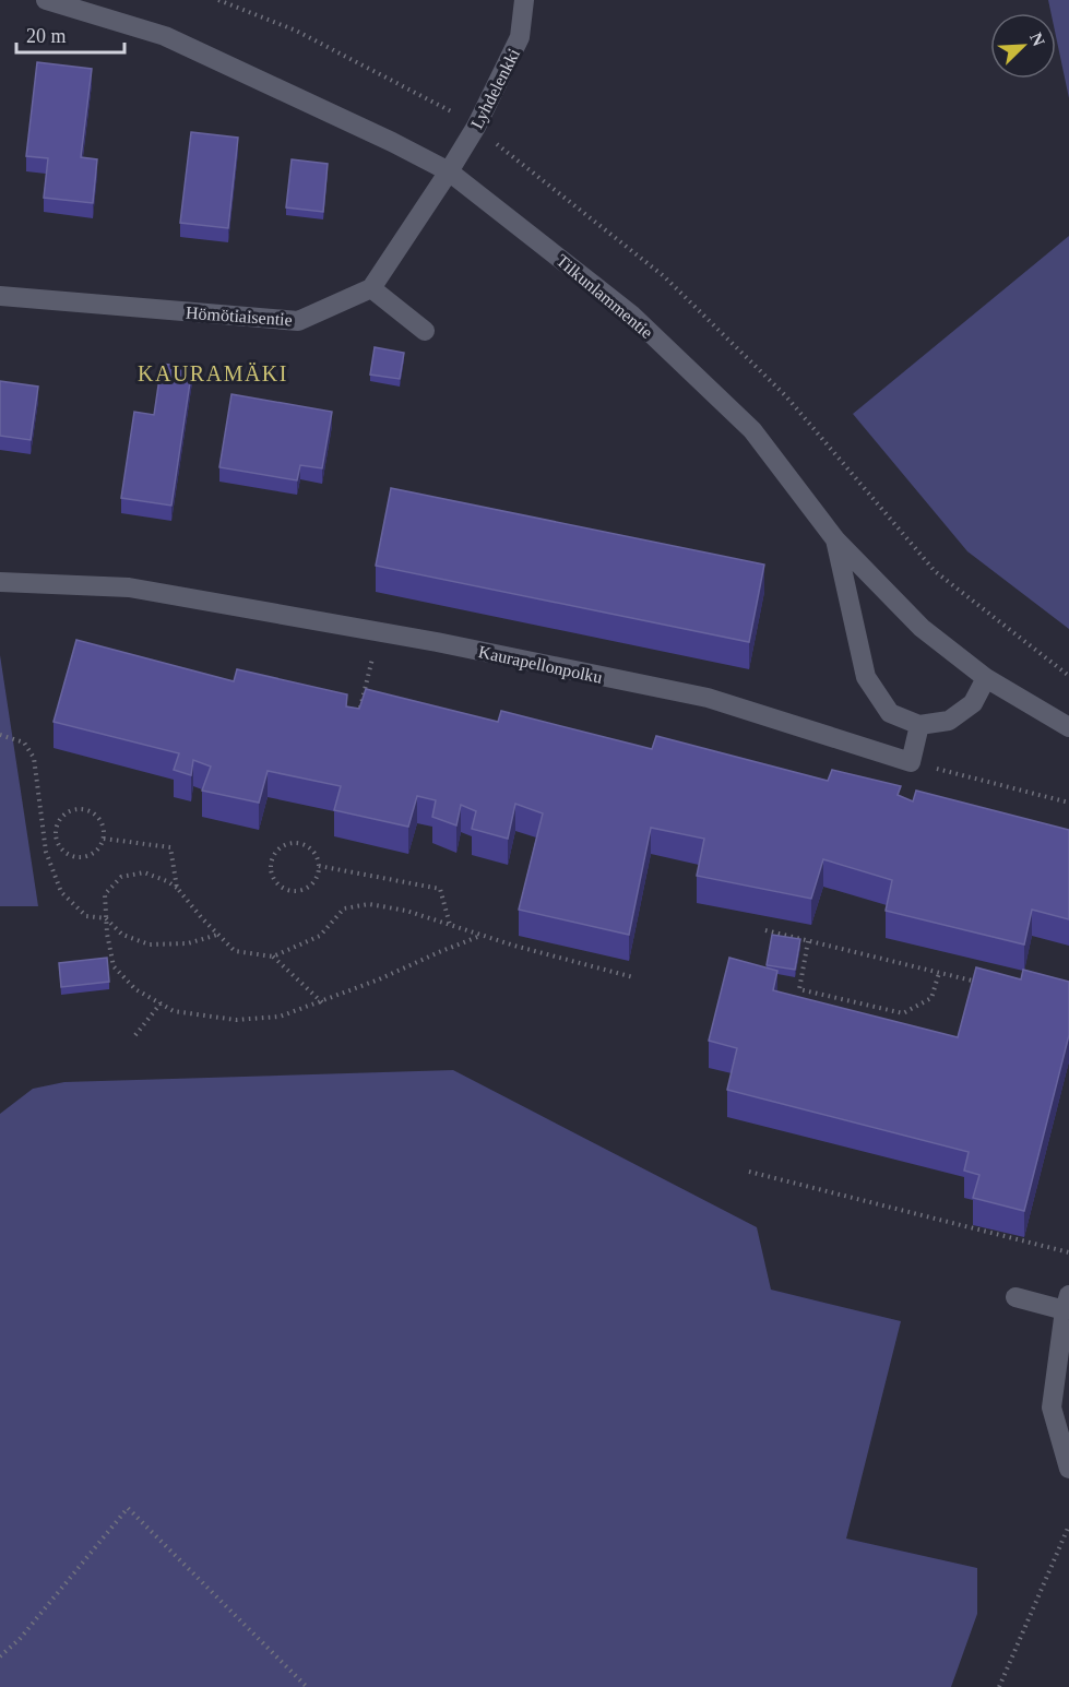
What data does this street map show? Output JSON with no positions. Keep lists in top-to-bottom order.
{
  "streets": {
    "street": [
      "Lyhdelenkki",
      "Tilkunlammentie",
      "Hömötiaisentie",
      "Kaurapellonpolku"
    ]
  },
  "crossings": [
    ["Lyhdelenkki", "Tilkunlammentie"]
  ],
  "districts": ["KAURAMÄKI"],
  "scale_bar": "20 m",
  "north": "top right"
}
